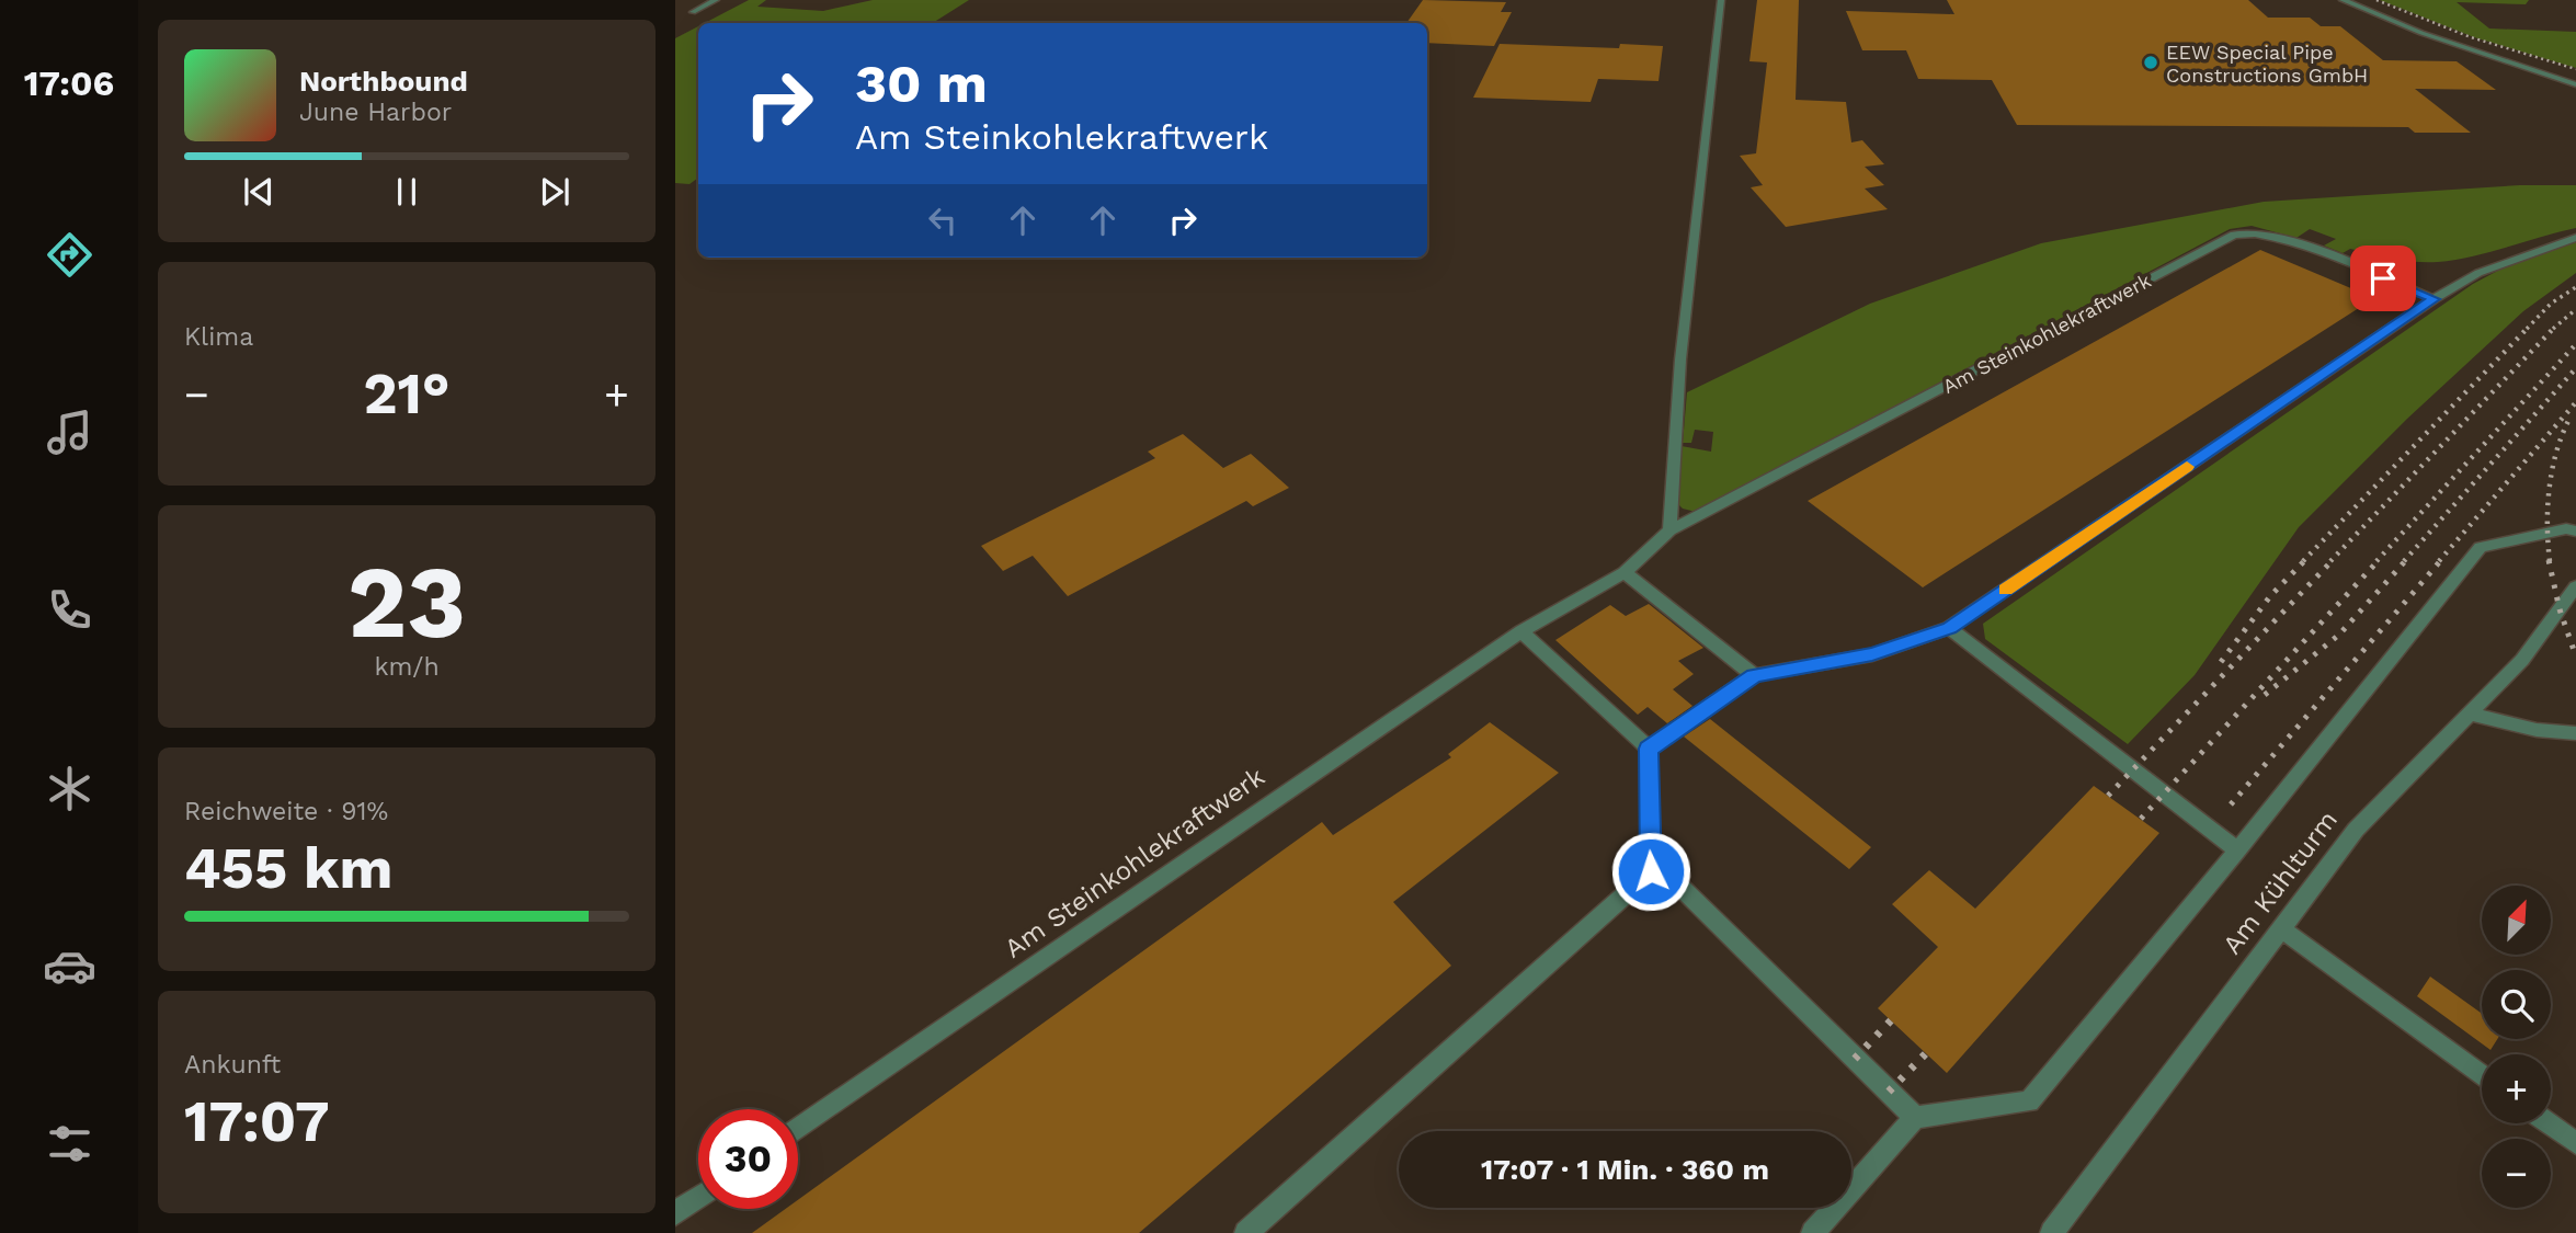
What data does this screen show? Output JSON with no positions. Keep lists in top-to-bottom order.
{
  "streets": {
    "street": ["Am Steinkohlekraftwerk", "Am Kühlturm"]
  },
  "places": ["EEW Special Pipe Constructions GmbH"],
  "north": "top right",
  "page": {
    "tabs": "17:06",
    "turn": ["30 m", "Am Steinkohlekraftwerk"],
    "song": ["Northbound", "June Harbor"],
    "tile": [
      "Klima",
      ["23", "km/h"],
      ["Reichweite · 91%", "455 km"],
      ["Ankunft", "17:07"]
    ],
    "heat": ["−", "21°", "+"],
    "map_buttons": ["+", "−"],
    "limit": "30",
    "trip": "17:07 · 1 Min. · 360 m"
  }
}
